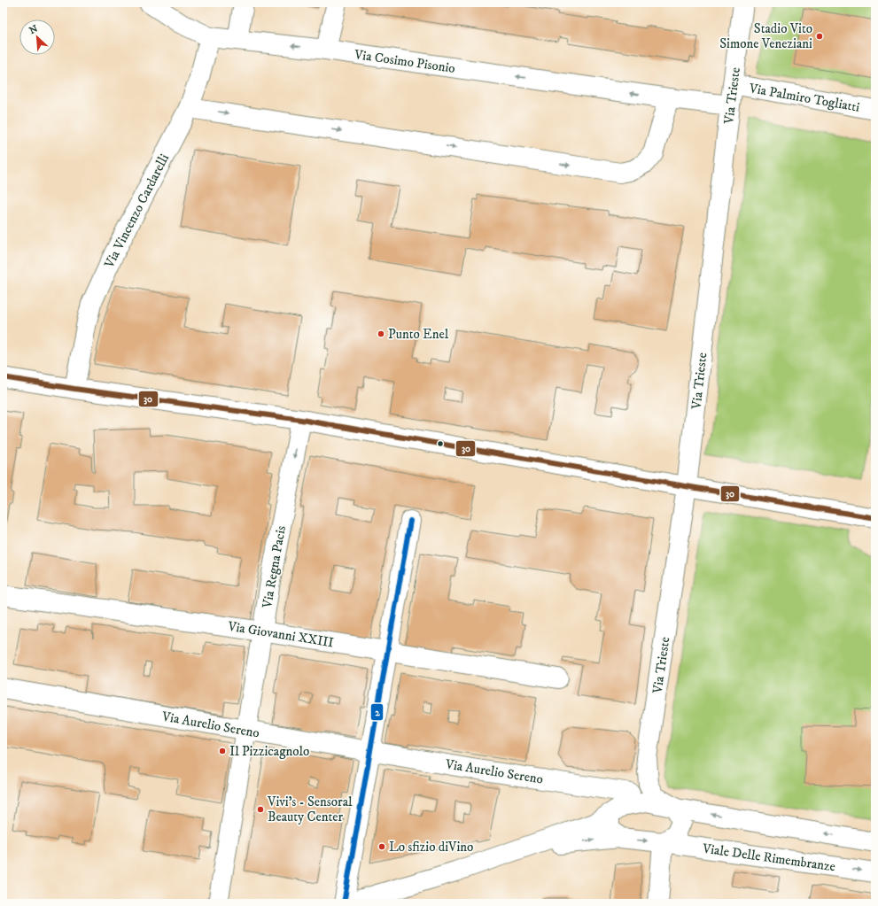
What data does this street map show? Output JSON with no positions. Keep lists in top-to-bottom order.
{
  "streets": {
    "street": [
      "Via Cosimo Pisonio",
      "Via Trieste",
      "Via Palmiro Togliatti",
      "Via Vincenzo Cardarelli",
      "Via Regna Pacis",
      "Via Giovanni XXIII",
      "Via Aurelio Sereno",
      "Viale Delle Rimembranze"
    ]
  },
  "crossings": [
    ["Via Cosimo Pisonio", "Via Trieste"],
    ["Via Cosimo Pisonio", "Via Vincenzo Cardarelli"],
    ["Via Trieste", "Via Palmiro Togliatti"],
    ["Via Regna Pacis", "Via Giovanni XXIII"],
    ["Via Regna Pacis", "Via Aurelio Sereno"]
  ],
  "one_way": ["Via Cosimo Pisonio"],
  "places": [
    "Stadio Vito Simone Veneziani",
    "Punto Enel",
    "Il Pizzicagnolo",
    "Vivi's - Sensoral Beauty Center",
    "Lo sfizio diVino"
  ],
  "lines": ["transit line 30", "transit line 2"],
  "north": "top left"
}
